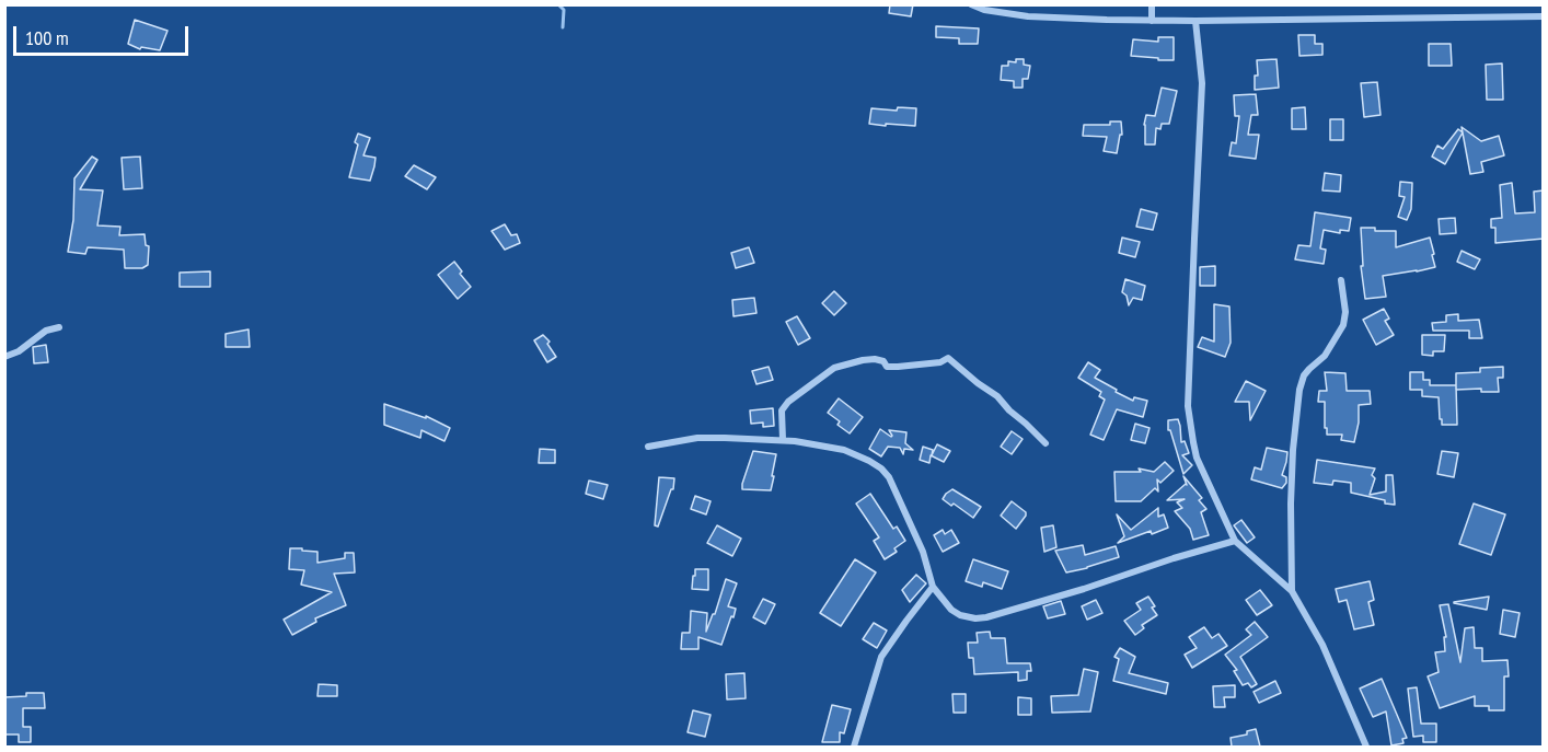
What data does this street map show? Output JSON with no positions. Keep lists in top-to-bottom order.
{
  "scale_bar": "100 m"
}
